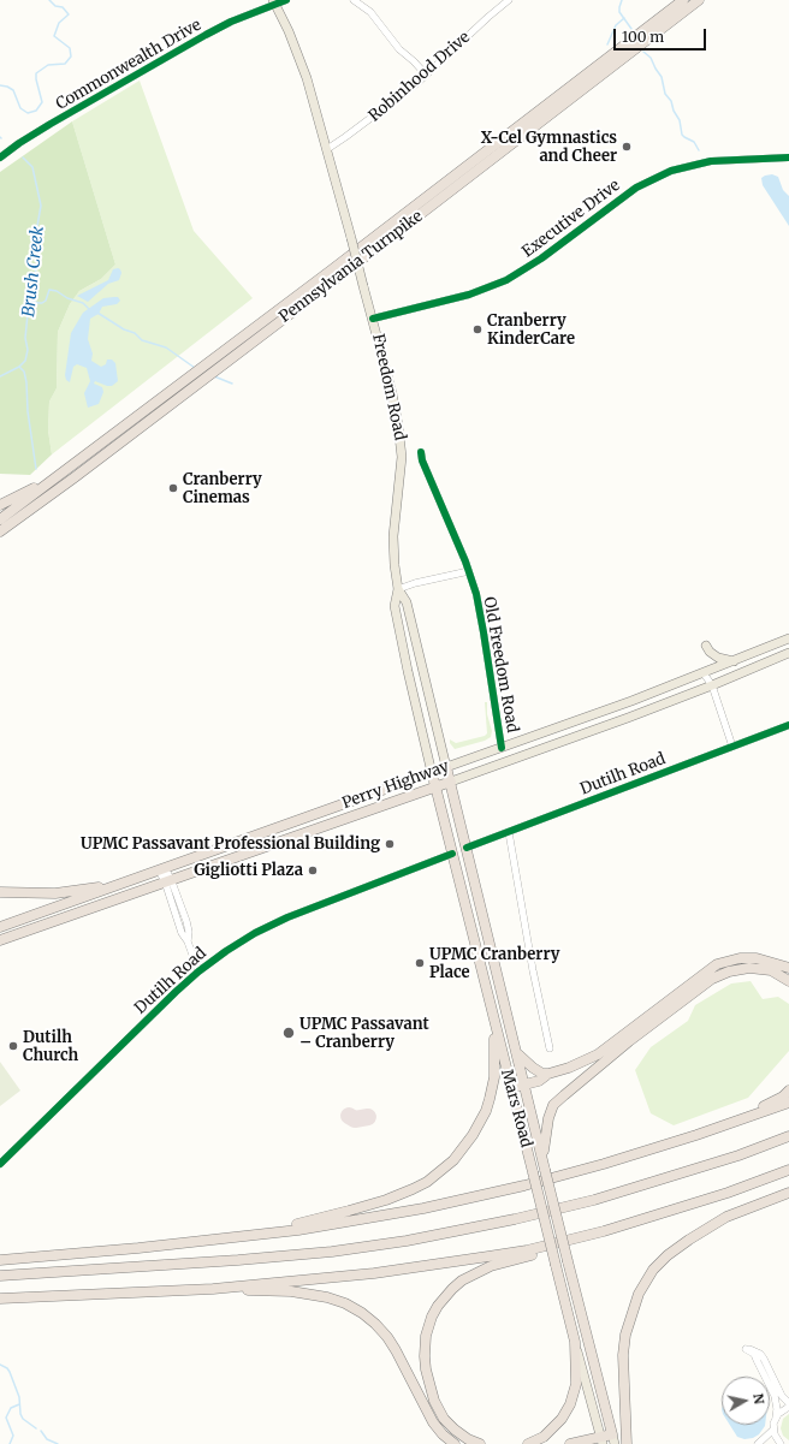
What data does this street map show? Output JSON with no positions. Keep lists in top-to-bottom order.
{
  "streets": {
    "highway": [
      "Pennsylvania Turnpike",
      "Freedom Road",
      "Perry Highway",
      "Mars Road"
    ],
    "street": [
      "Commonwealth Drive",
      "Robinhood Drive",
      "Executive Drive",
      "Old Freedom Road",
      "Dutilh Road"
    ]
  },
  "crossings": [
    ["Commonwealth Drive", "Freedom Road"],
    ["Robinhood Drive", "Freedom Road"],
    ["Executive Drive", "Freedom Road"],
    ["Freedom Road", "Perry Highway"],
    ["Freedom Road", "Mars Road"],
    ["Old Freedom Road", "Perry Highway"],
    ["Dutilh Road", "Mars Road"],
    ["Perry Highway", "Mars Road"]
  ],
  "water": ["Brush Creek"],
  "places": [
    "X-Cel Gymnastics and Cheer",
    "Cranberry KinderCare",
    "Cranberry Cinemas",
    "UPMC Passavant Professional Building",
    "Gigliotti Plaza",
    "UPMC Cranberry Place",
    "UPMC Passavant – Cranberry",
    "Dutilh Church"
  ],
  "scale_bar": "100 m",
  "north": "right"
}
